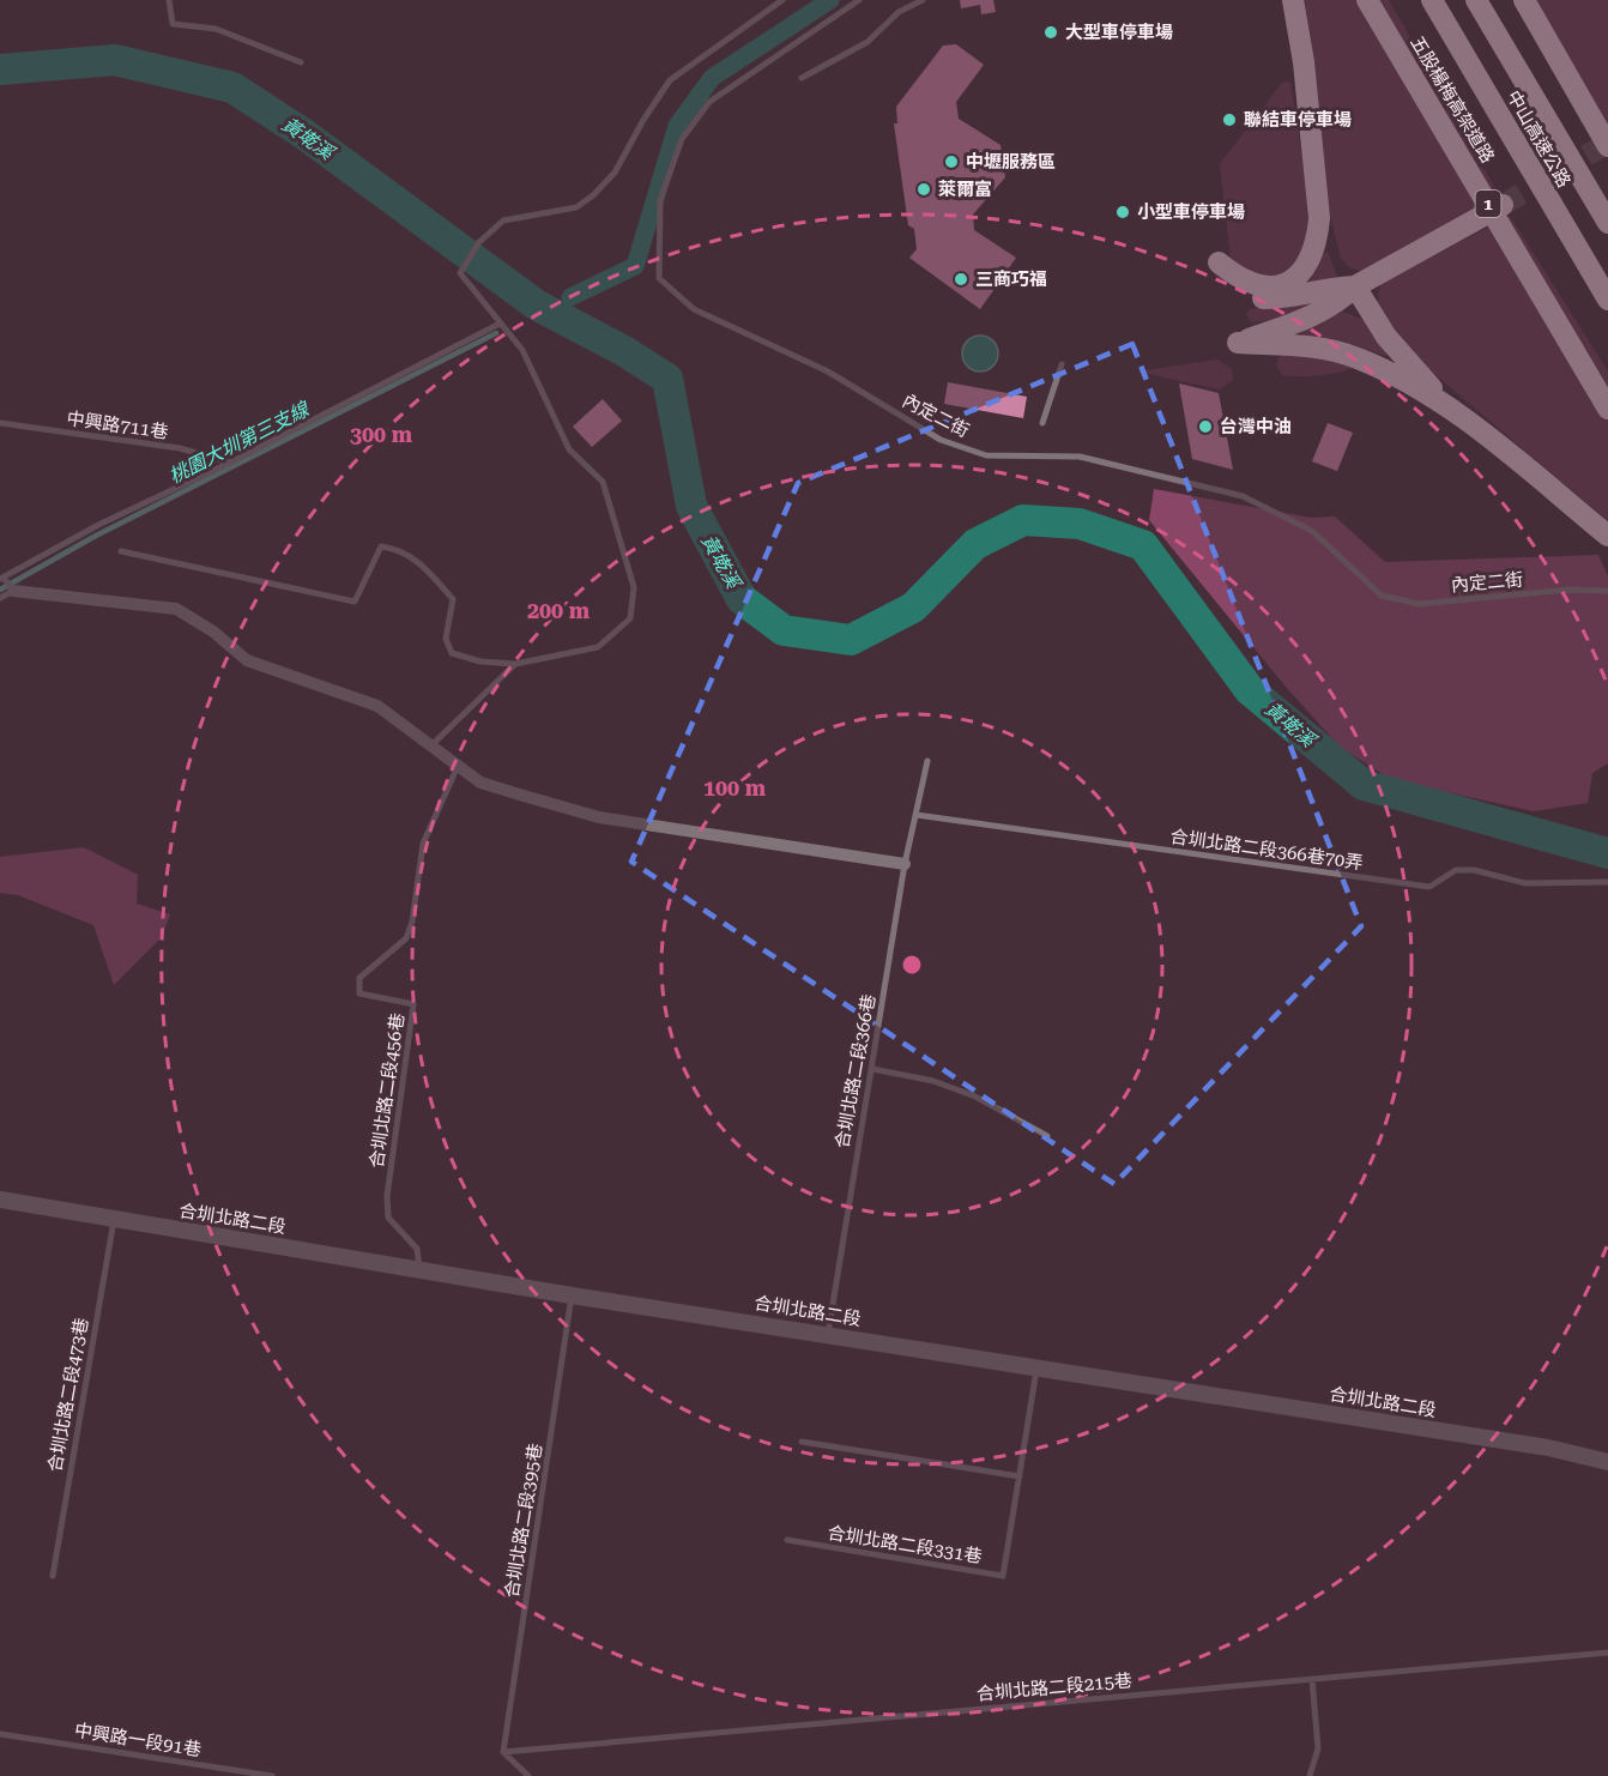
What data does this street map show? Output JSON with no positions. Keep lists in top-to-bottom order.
{
  "streets": {
    "highway": ["五股楊梅高架道路", "中山高速公路", "1"],
    "street": ["合圳北路二段"],
    "lane": [
      "內定二街",
      "中興路711巷",
      "合圳北路二段366巷70弄",
      "合圳北路二段366巷",
      "合圳北路二段456巷",
      "合圳北路二段473巷",
      "合圳北路二段395巷",
      "合圳北路二段331巷",
      "合圳北路二段215巷",
      "中興路一段91巷"
    ]
  },
  "crossings": [
    ["合圳北路二段366巷70弄", "合圳北路二段366巷"],
    ["合圳北路二段366巷", "合圳北路二段"],
    ["合圳北路二段456巷", "合圳北路二段"],
    ["合圳北路二段", "合圳北路二段473巷"],
    ["合圳北路二段", "合圳北路二段395巷"],
    ["合圳北路二段", "合圳北路二段331巷"],
    ["合圳北路二段395巷", "合圳北路二段215巷"]
  ],
  "water": ["黃墘溪", "桃園大圳第三支線"],
  "places": [
    "大型車停車場",
    "聯結車停車場",
    "中壢服務區",
    "萊爾富",
    "小型車停車場",
    "三商巧福",
    "台灣中油"
  ],
  "rings": ["300 m", "200 m", "100 m"]
}
